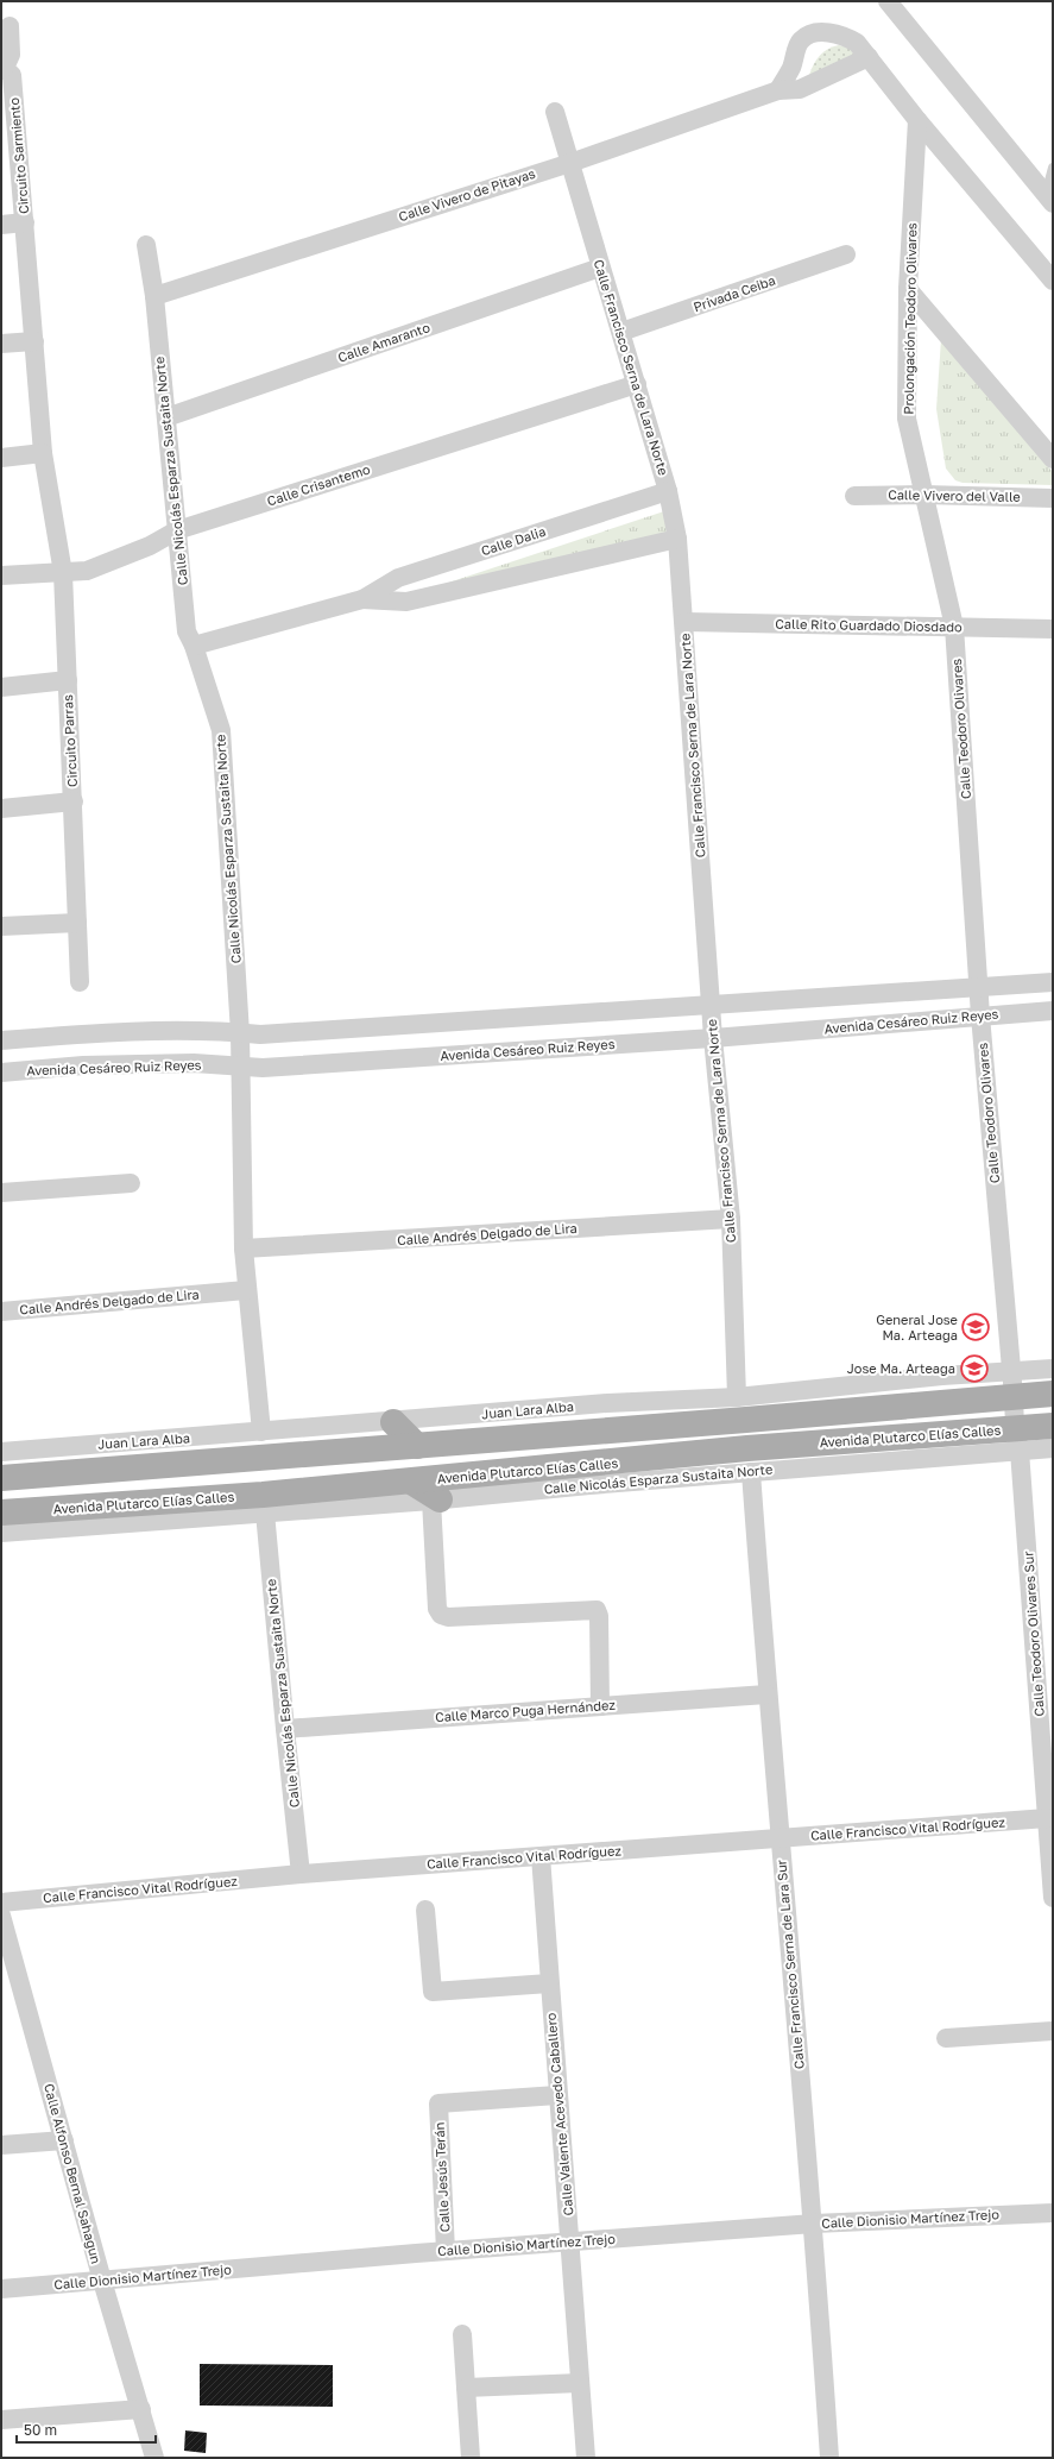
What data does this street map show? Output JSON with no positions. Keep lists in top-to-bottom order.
{
  "streets": {
    "main road": ["Avenida Plutarco Elías Calles"],
    "street": [
      "Circuito Sarmiento",
      "Calle Vivero de Pitayas",
      "Privada Ceiba",
      "Prolongación Teodoro Olivares",
      "Calle Amaranto",
      "Calle Francisco Serna de Lara Norte",
      "Calle Nicolás Esparza Sustaita Norte",
      "Calle Crisantemo",
      "Calle Vivero del Valle",
      "Calle Dalia",
      "Calle Rito Guardado Diosdado",
      "Calle Teodoro Olivares",
      "Circuito Parras",
      "Avenida Cesáreo Ruiz Reyes",
      "Calle Andrés Delgado de Lira",
      "Juan Lara Alba",
      "Calle Teodoro Olivares Sur",
      "Calle Marco Puga Hernández",
      "Calle Francisco Vital Rodríguez",
      "Calle Francisco Serna de Lara Sur",
      "Calle Valente Acevedo Caballero",
      "Calle Alfonso Bernal Sahagun",
      "Calle Jesús Terán",
      "Calle Dionisio Martínez Trejo"
    ]
  },
  "crossings": [
    ["Circuito Sarmiento", "Calle Crisantemo"],
    ["Circuito Sarmiento", "Circuito Parras"],
    ["Calle Vivero de Pitayas", "Calle Francisco Serna de Lara Norte"],
    ["Calle Vivero de Pitayas", "Calle Nicolás Esparza Sustaita Norte"],
    ["Privada Ceiba", "Calle Francisco Serna de Lara Norte"],
    ["Prolongación Teodoro Olivares", "Calle Vivero del Valle"],
    ["Prolongación Teodoro Olivares", "Calle Rito Guardado Diosdado"],
    ["Prolongación Teodoro Olivares", "Calle Teodoro Olivares"],
    ["Calle Amaranto", "Calle Francisco Serna de Lara Norte"],
    ["Calle Amaranto", "Calle Nicolás Esparza Sustaita Norte"],
    ["Calle Francisco Serna de Lara Norte", "Calle Crisantemo"],
    ["Calle Francisco Serna de Lara Norte", "Calle Dalia"],
    ["Calle Francisco Serna de Lara Norte", "Calle Rito Guardado Diosdado"],
    ["Calle Francisco Serna de Lara Norte", "Avenida Cesáreo Ruiz Reyes"],
    ["Calle Francisco Serna de Lara Norte", "Calle Andrés Delgado de Lira"],
    ["Calle Francisco Serna de Lara Norte", "Juan Lara Alba"],
    ["Calle Nicolás Esparza Sustaita Norte", "Calle Crisantemo"],
    ["Calle Nicolás Esparza Sustaita Norte", "Calle Dalia"],
    ["Calle Nicolás Esparza Sustaita Norte", "Calle Teodoro Olivares"],
    ["Calle Nicolás Esparza Sustaita Norte", "Avenida Cesáreo Ruiz Reyes"],
    ["Calle Nicolás Esparza Sustaita Norte", "Calle Andrés Delgado de Lira"],
    ["Calle Nicolás Esparza Sustaita Norte", "Juan Lara Alba"],
    ["Calle Nicolás Esparza Sustaita Norte", "Avenida Plutarco Elías Calles"],
    ["Calle Nicolás Esparza Sustaita Norte", "Calle Teodoro Olivares Sur"],
    ["Calle Nicolás Esparza Sustaita Norte", "Calle Marco Puga Hernández"],
    ["Calle Nicolás Esparza Sustaita Norte", "Calle Francisco Vital Rodríguez"],
    ["Calle Nicolás Esparza Sustaita Norte", "Calle Francisco Serna de Lara Sur"],
    ["Calle Crisantemo", "Circuito Parras"],
    ["Calle Rito Guardado Diosdado", "Calle Teodoro Olivares"],
    ["Calle Teodoro Olivares", "Avenida Cesáreo Ruiz Reyes"],
    ["Calle Teodoro Olivares", "Juan Lara Alba"],
    ["Calle Teodoro Olivares", "Avenida Plutarco Elías Calles"],
    ["Calle Teodoro Olivares", "Calle Teodoro Olivares Sur"],
    ["Avenida Plutarco Elías Calles", "Calle Teodoro Olivares Sur"],
    ["Calle Teodoro Olivares Sur", "Calle Francisco Vital Rodríguez"],
    ["Calle Marco Puga Hernández", "Calle Francisco Serna de Lara Sur"],
    ["Calle Francisco Vital Rodríguez", "Calle Francisco Serna de Lara Sur"],
    ["Calle Francisco Vital Rodríguez", "Calle Valente Acevedo Caballero"],
    ["Calle Francisco Serna de Lara Sur", "Calle Dionisio Martínez Trejo"],
    ["Calle Valente Acevedo Caballero", "Calle Jesús Terán"],
    ["Calle Valente Acevedo Caballero", "Calle Dionisio Martínez Trejo"],
    ["Calle Alfonso Bernal Sahagun", "Calle Dionisio Martínez Trejo"],
    ["Calle Jesús Terán", "Calle Dionisio Martínez Trejo"]
  ],
  "places": {
    "school or university": ["General Jose Ma. Arteaga", "Jose Ma. Arteaga"]
  },
  "scale_bar": "50 m"
}
